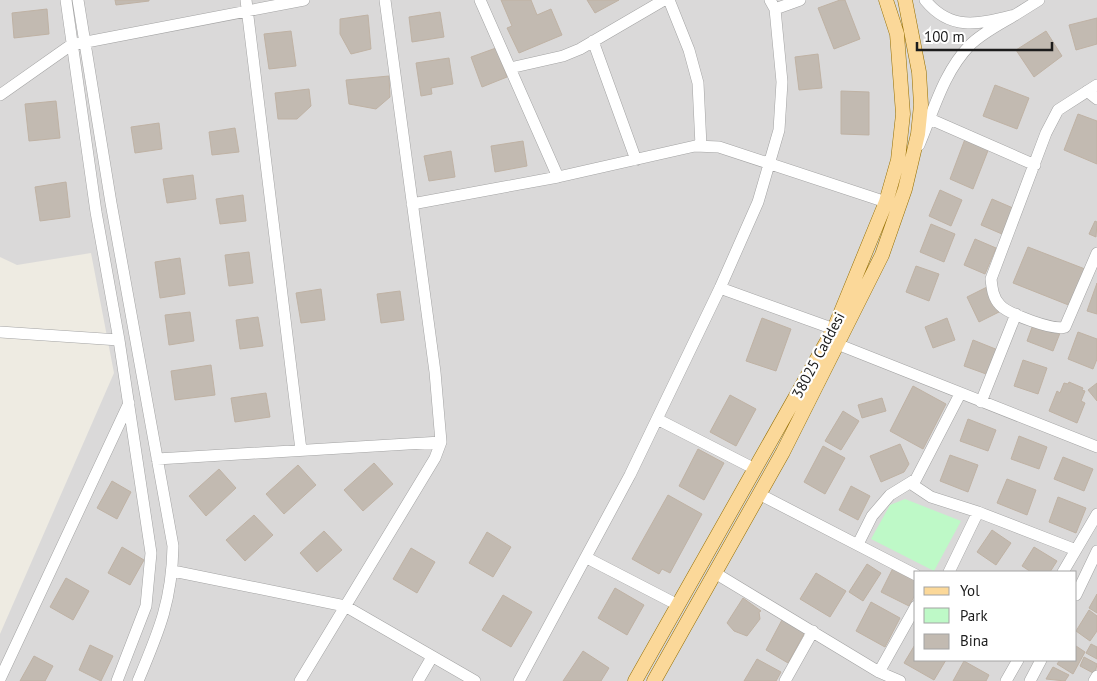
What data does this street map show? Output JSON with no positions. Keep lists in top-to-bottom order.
{
  "streets": {
    "main road": ["38025 Caddesi"]
  },
  "legend": ["Yol", "Park", "Bina"],
  "scale_bar": "100 m"
}
